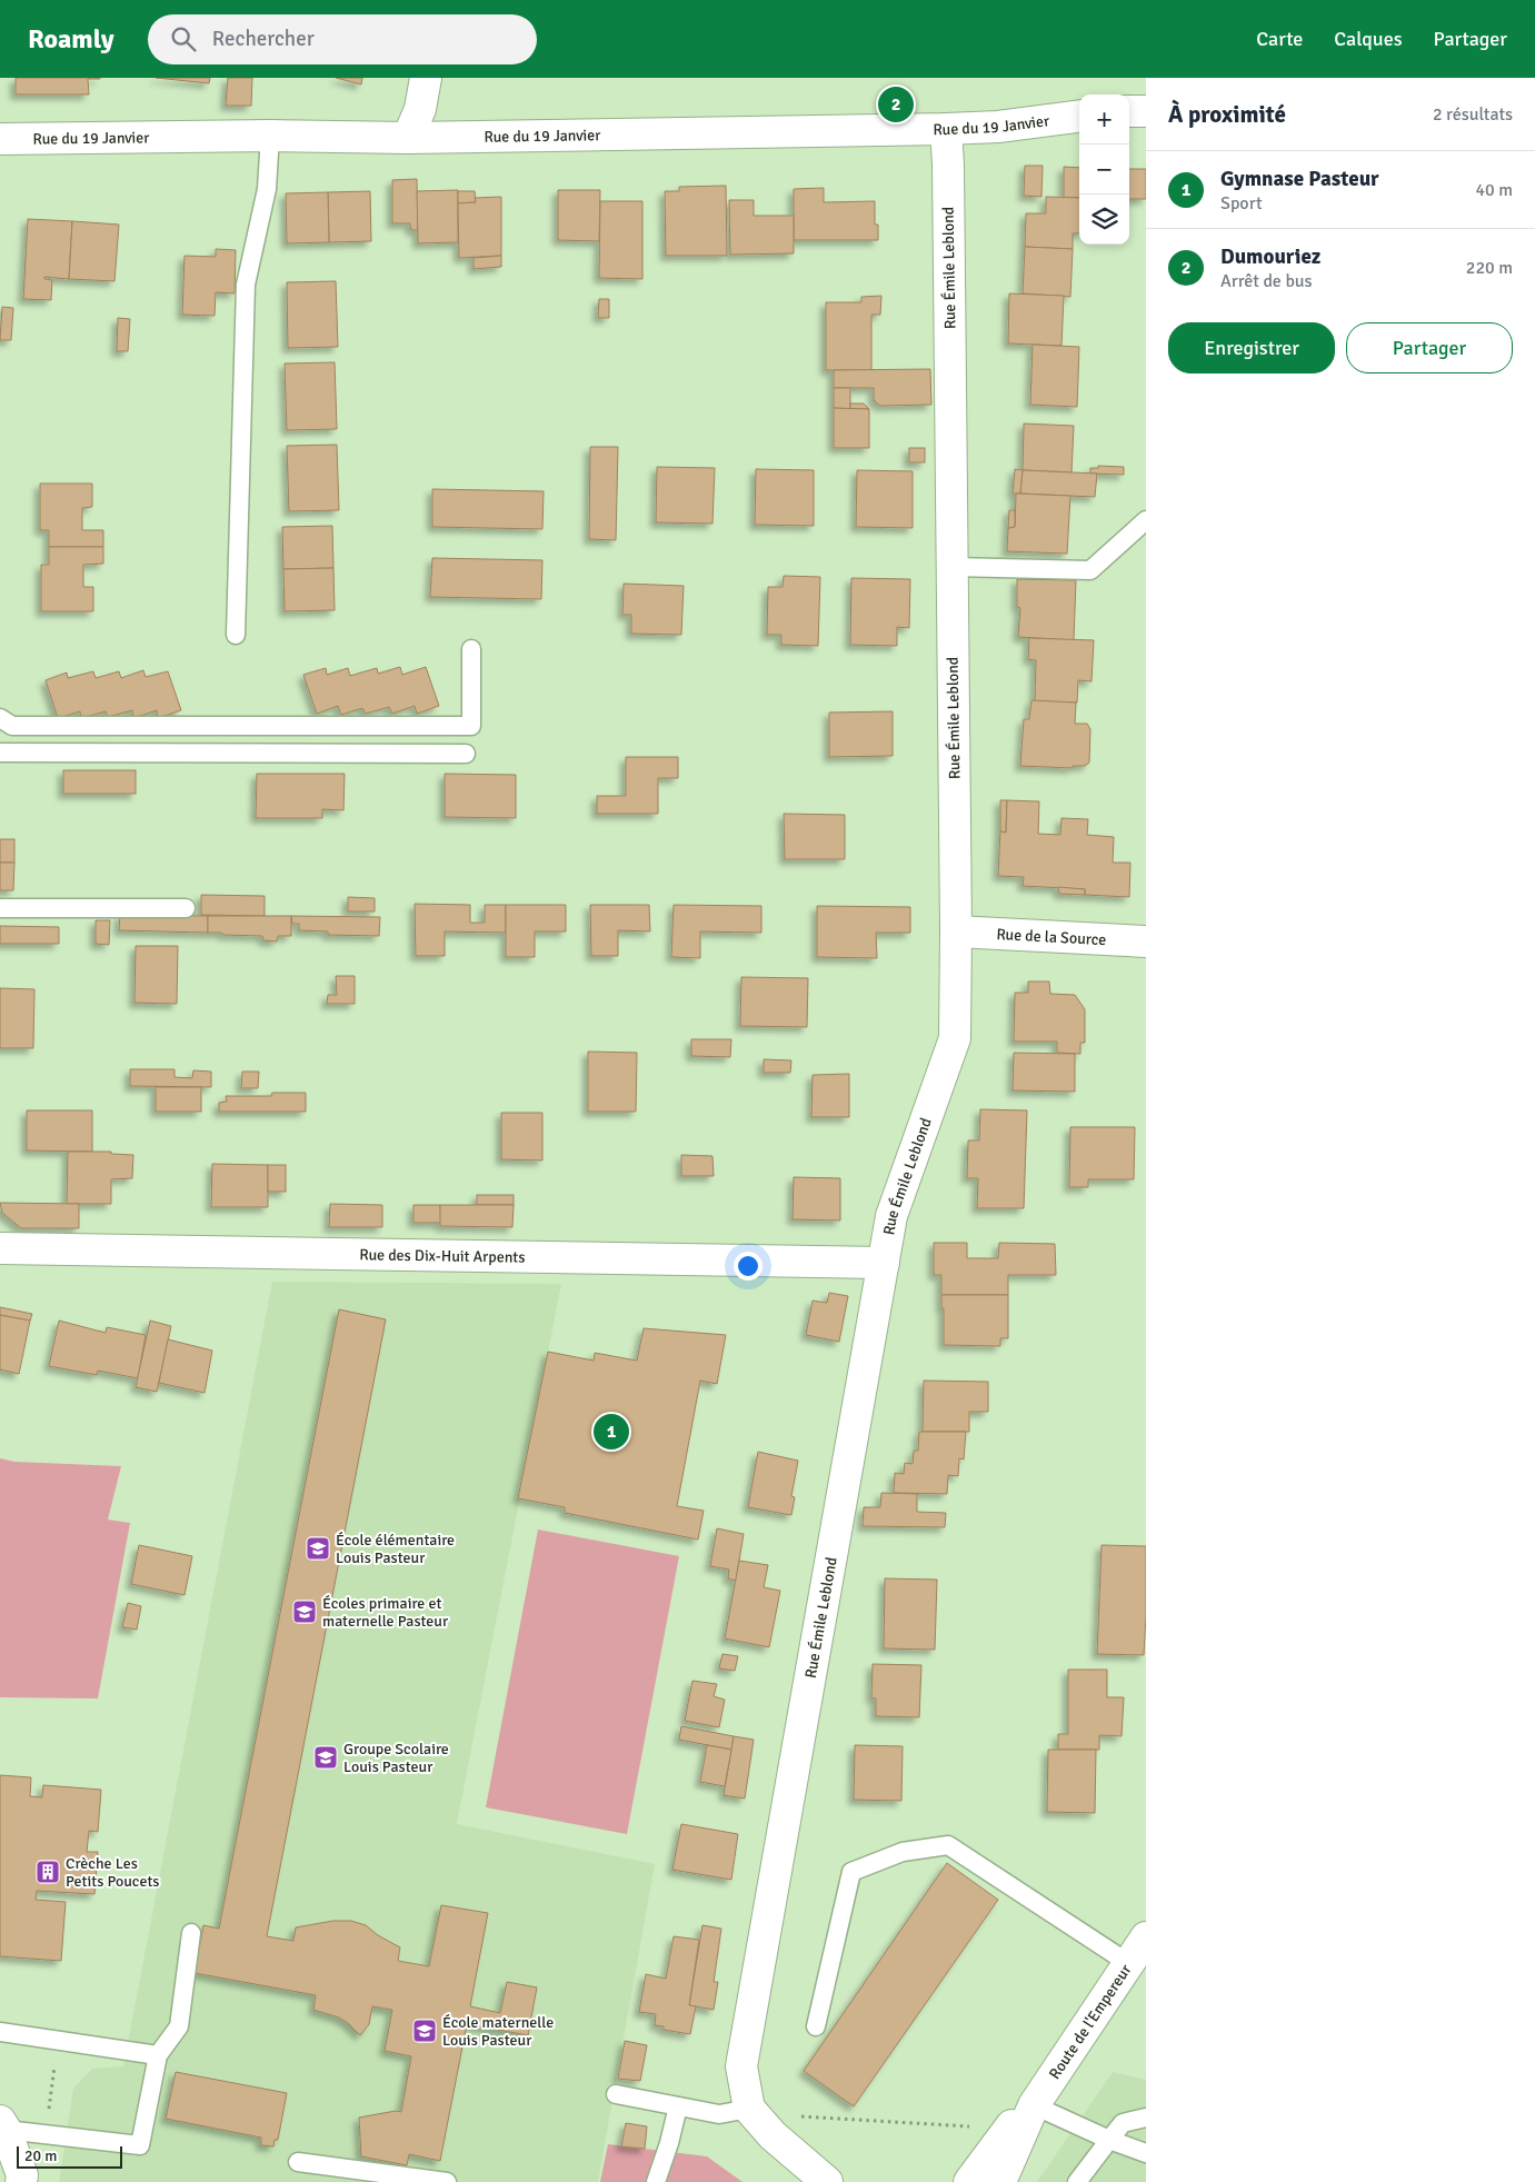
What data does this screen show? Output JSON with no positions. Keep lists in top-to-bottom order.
{
  "streets": {
    "street": [
      "Rue du 19 Janvier",
      "Rue Émile Leblond",
      "Rue de la Source",
      "Rue des Dix-Huit Arpents",
      "Route de l'Empereur"
    ]
  },
  "crossings": [
    ["Rue du 19 Janvier", "Rue Émile Leblond"],
    ["Rue Émile Leblond", "Rue de la Source"],
    ["Rue Émile Leblond", "Rue des Dix-Huit Arpents"]
  ],
  "places": {
    "school or university": [
      "École élémentaire Louis Pasteur",
      "Écoles primaire et maternelle Pasteur",
      "Groupe Scolaire Louis Pasteur",
      "École maternelle Louis Pasteur"
    ],
    "building": ["Crèche Les Petits Poucets"]
  },
  "scale_bar": "20 m",
  "page": {
    "header": "Roamly",
    "search": "Rechercher",
    "nav": ["Carte", "Calques", "Partager"],
    "heading": ["À proximité", "2 résultats"],
    "pins": ["2", "1"],
    "map_buttons": ["+", "−"],
    "list": [
      {
        "mark": "1",
        "name": "Gymnase Pasteur",
        "note": "Sport",
        "value": "40 m"
      },
      {
        "mark": "2",
        "name": "Dumouriez",
        "note": "Arrêt de bus",
        "value": "220 m"
      }
    ],
    "buttons": ["Enregistrer", "Partager"],
    "scale": "20 m"
  }
}
